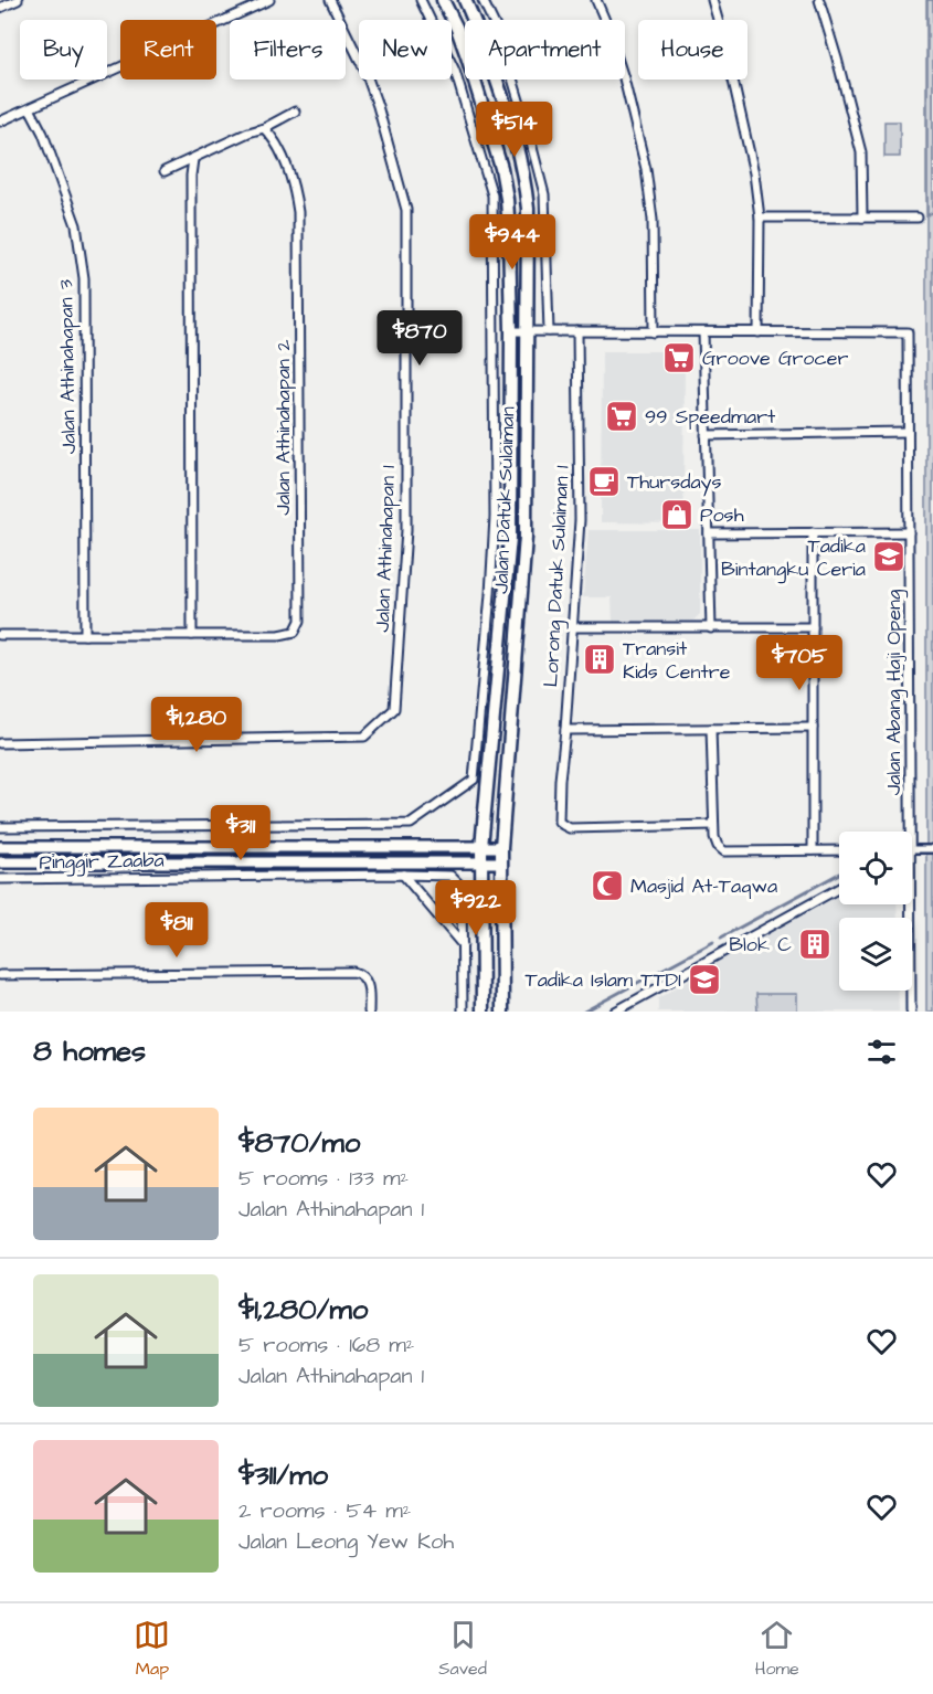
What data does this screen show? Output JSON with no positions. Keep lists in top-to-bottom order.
{
  "streets": {
    "main road": ["Jalan Datuk Sulaiman"],
    "street": [
      "Jalan Athinahapan 3",
      "Jalan Athinahapan 2",
      "Jalan Athinahapan 1",
      "Lorong Datuk Sulaiman 1",
      "Jalan Abang Haji Openg",
      "Pinggir Zaaba"
    ]
  },
  "crossings": [
    ["Jalan Athinahapan 3", "Jalan Athinahapan 2"]
  ],
  "places": {
    "supermarket": ["Groove Grocer", "99 Speedmart"],
    "cafe": ["Thursdays"],
    "shop": ["Posh"],
    "school or university": ["Tadika Bintangku Ceria", "Tadika Islam TTDI"],
    "building": ["Transit Kids Centre", "Blok C"],
    "mosque": ["Masjid At-Taqwa"]
  },
  "page": {
    "chip": [
      "Buy",
      "Rent",
      "Filters",
      "New",
      "Apartment",
      "House"
    ],
    "price": [
      "$514",
      "$944",
      "$870",
      "$705",
      "$1,280",
      "$311",
      "$922",
      "$811"
    ],
    "heading": "8 homes",
    "list": [
      {
        "name": "$870/mo",
        "note": "5 rooms · 133 m² · Jalan Athinahapan 1"
      },
      {
        "name": "$1,280/mo",
        "note": "5 rooms · 168 m² · Jalan Athinahapan 1"
      },
      {
        "name": "$311/mo",
        "note": "2 rooms · 54 m² · Jalan Leong Yew Koh"
      }
    ],
    "tabs": ["Map", "Saved", "Home"]
  }
}
